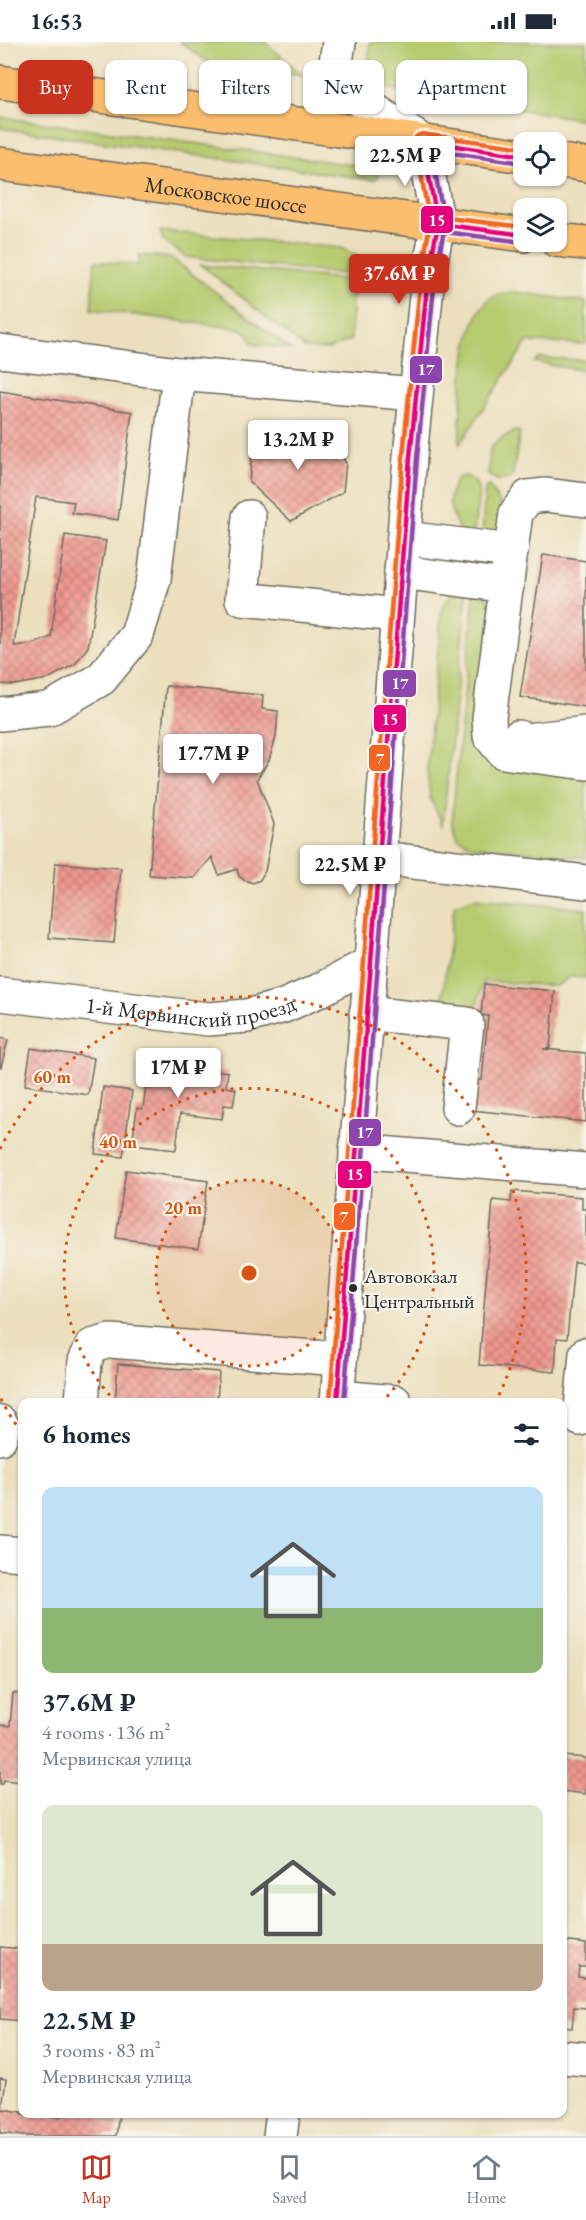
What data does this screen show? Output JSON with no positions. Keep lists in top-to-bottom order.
{
  "streets": {
    "main road": ["Московское шоссе"],
    "street": ["1-й Мервинский проезд"]
  },
  "places": ["Автовокзал Центральный"],
  "lines": ["transit line 7", "transit line 15", "transit line 17"],
  "page": {
    "status": "16:53",
    "chip": [
      "Buy",
      "Rent",
      "Filters",
      "New",
      "Apartment"
    ],
    "price": [
      "22.5M ₽",
      "37.6M ₽",
      "13.2M ₽",
      "17.7M ₽",
      "22.5M ₽",
      "17M ₽"
    ],
    "heading": "6 homes",
    "list": [
      {
        "name": "37.6M ₽",
        "note": "4 rooms · 136 m² · Мервинская улица"
      },
      {
        "name": "22.5M ₽",
        "note": "3 rooms · 83 m² · Мервинская улица"
      }
    ],
    "tabs": ["Map", "Saved", "Home"]
  },
  "rings": ["60 m", "40 m", "20 m"]
}
